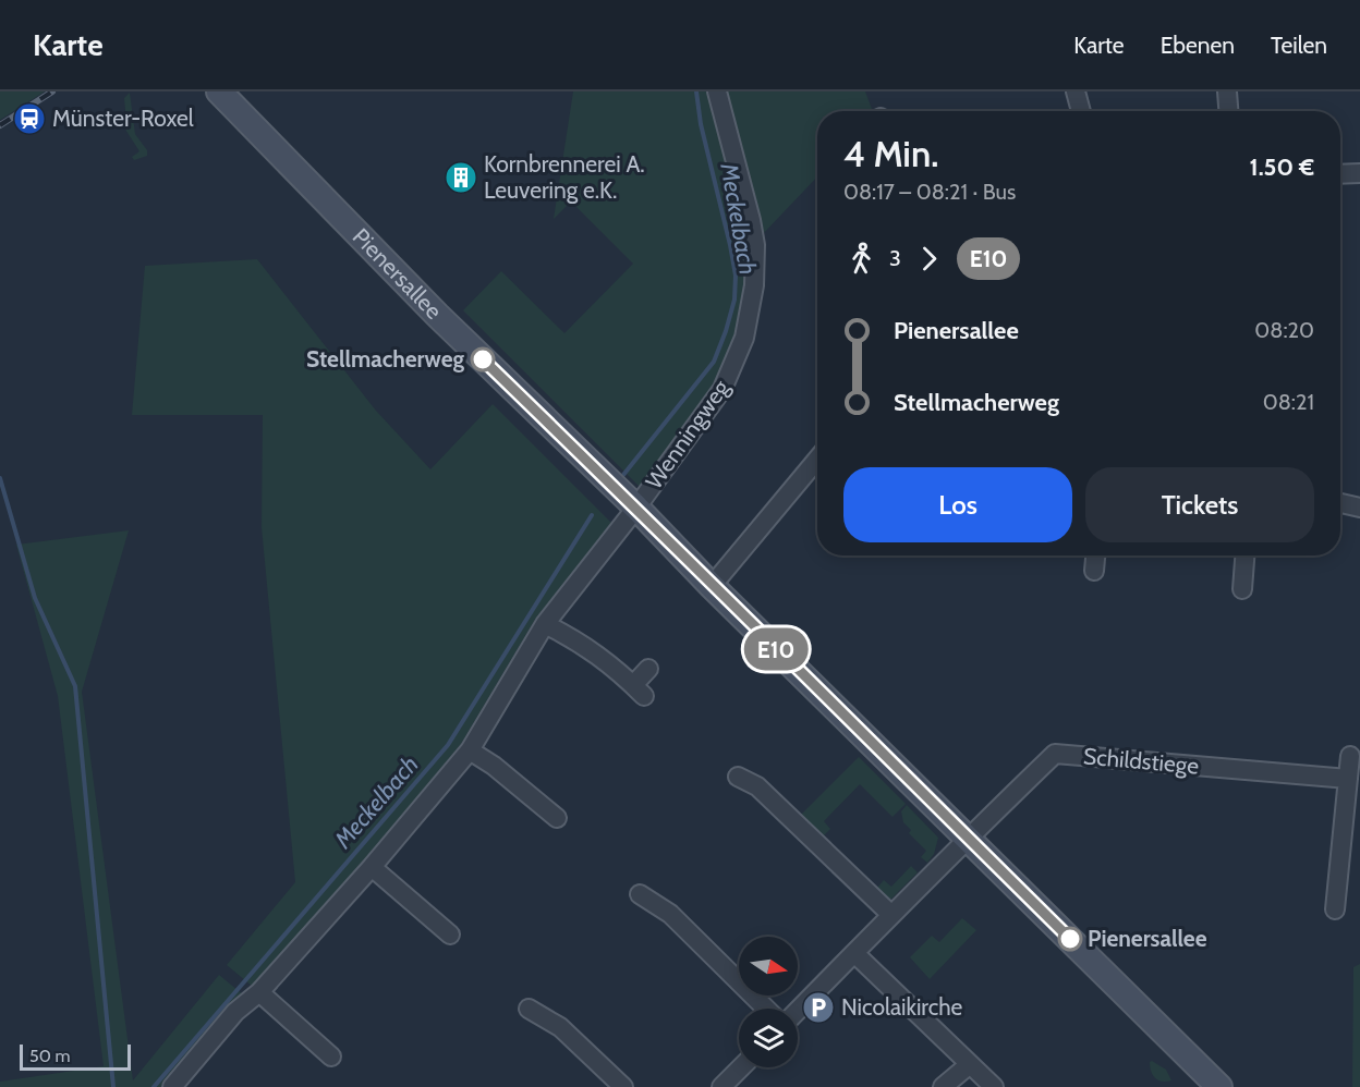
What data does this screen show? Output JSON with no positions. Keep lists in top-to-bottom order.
{
  "streets": {
    "main road": ["Pienersallee"],
    "street": ["Wenningweg", "Schildstiege"]
  },
  "crossings": [
    ["Pienersallee", "Wenningweg"],
    ["Pienersallee", "Schildstiege"]
  ],
  "water": ["Meckelbach"],
  "places": {
    "station": ["Münster-Roxel"],
    "building": ["Kornbrennerei A. Leuvering e.K."],
    "other": ["Stellmacherweg", "Pienersallee"],
    "parking": ["Nicolaikirche"]
  },
  "lines": ["bus line E10"],
  "scale_bar": "50 m",
  "north": "right",
  "page": {
    "header": "Karte",
    "nav": ["Karte", "Ebenen", "Teilen"],
    "on_map": "E10",
    "heading": ["4 Min.", "08:17 – 08:21 · Bus", "1.50 €"],
    "legs": ["3", "E10"],
    "list": [
      {
        "name": "Pienersallee",
        "value": "08:20"
      },
      {
        "name": "Stellmacherweg",
        "value": "08:21"
      }
    ],
    "buttons": ["Los", "Tickets"],
    "scale": "50 m"
  }
}
